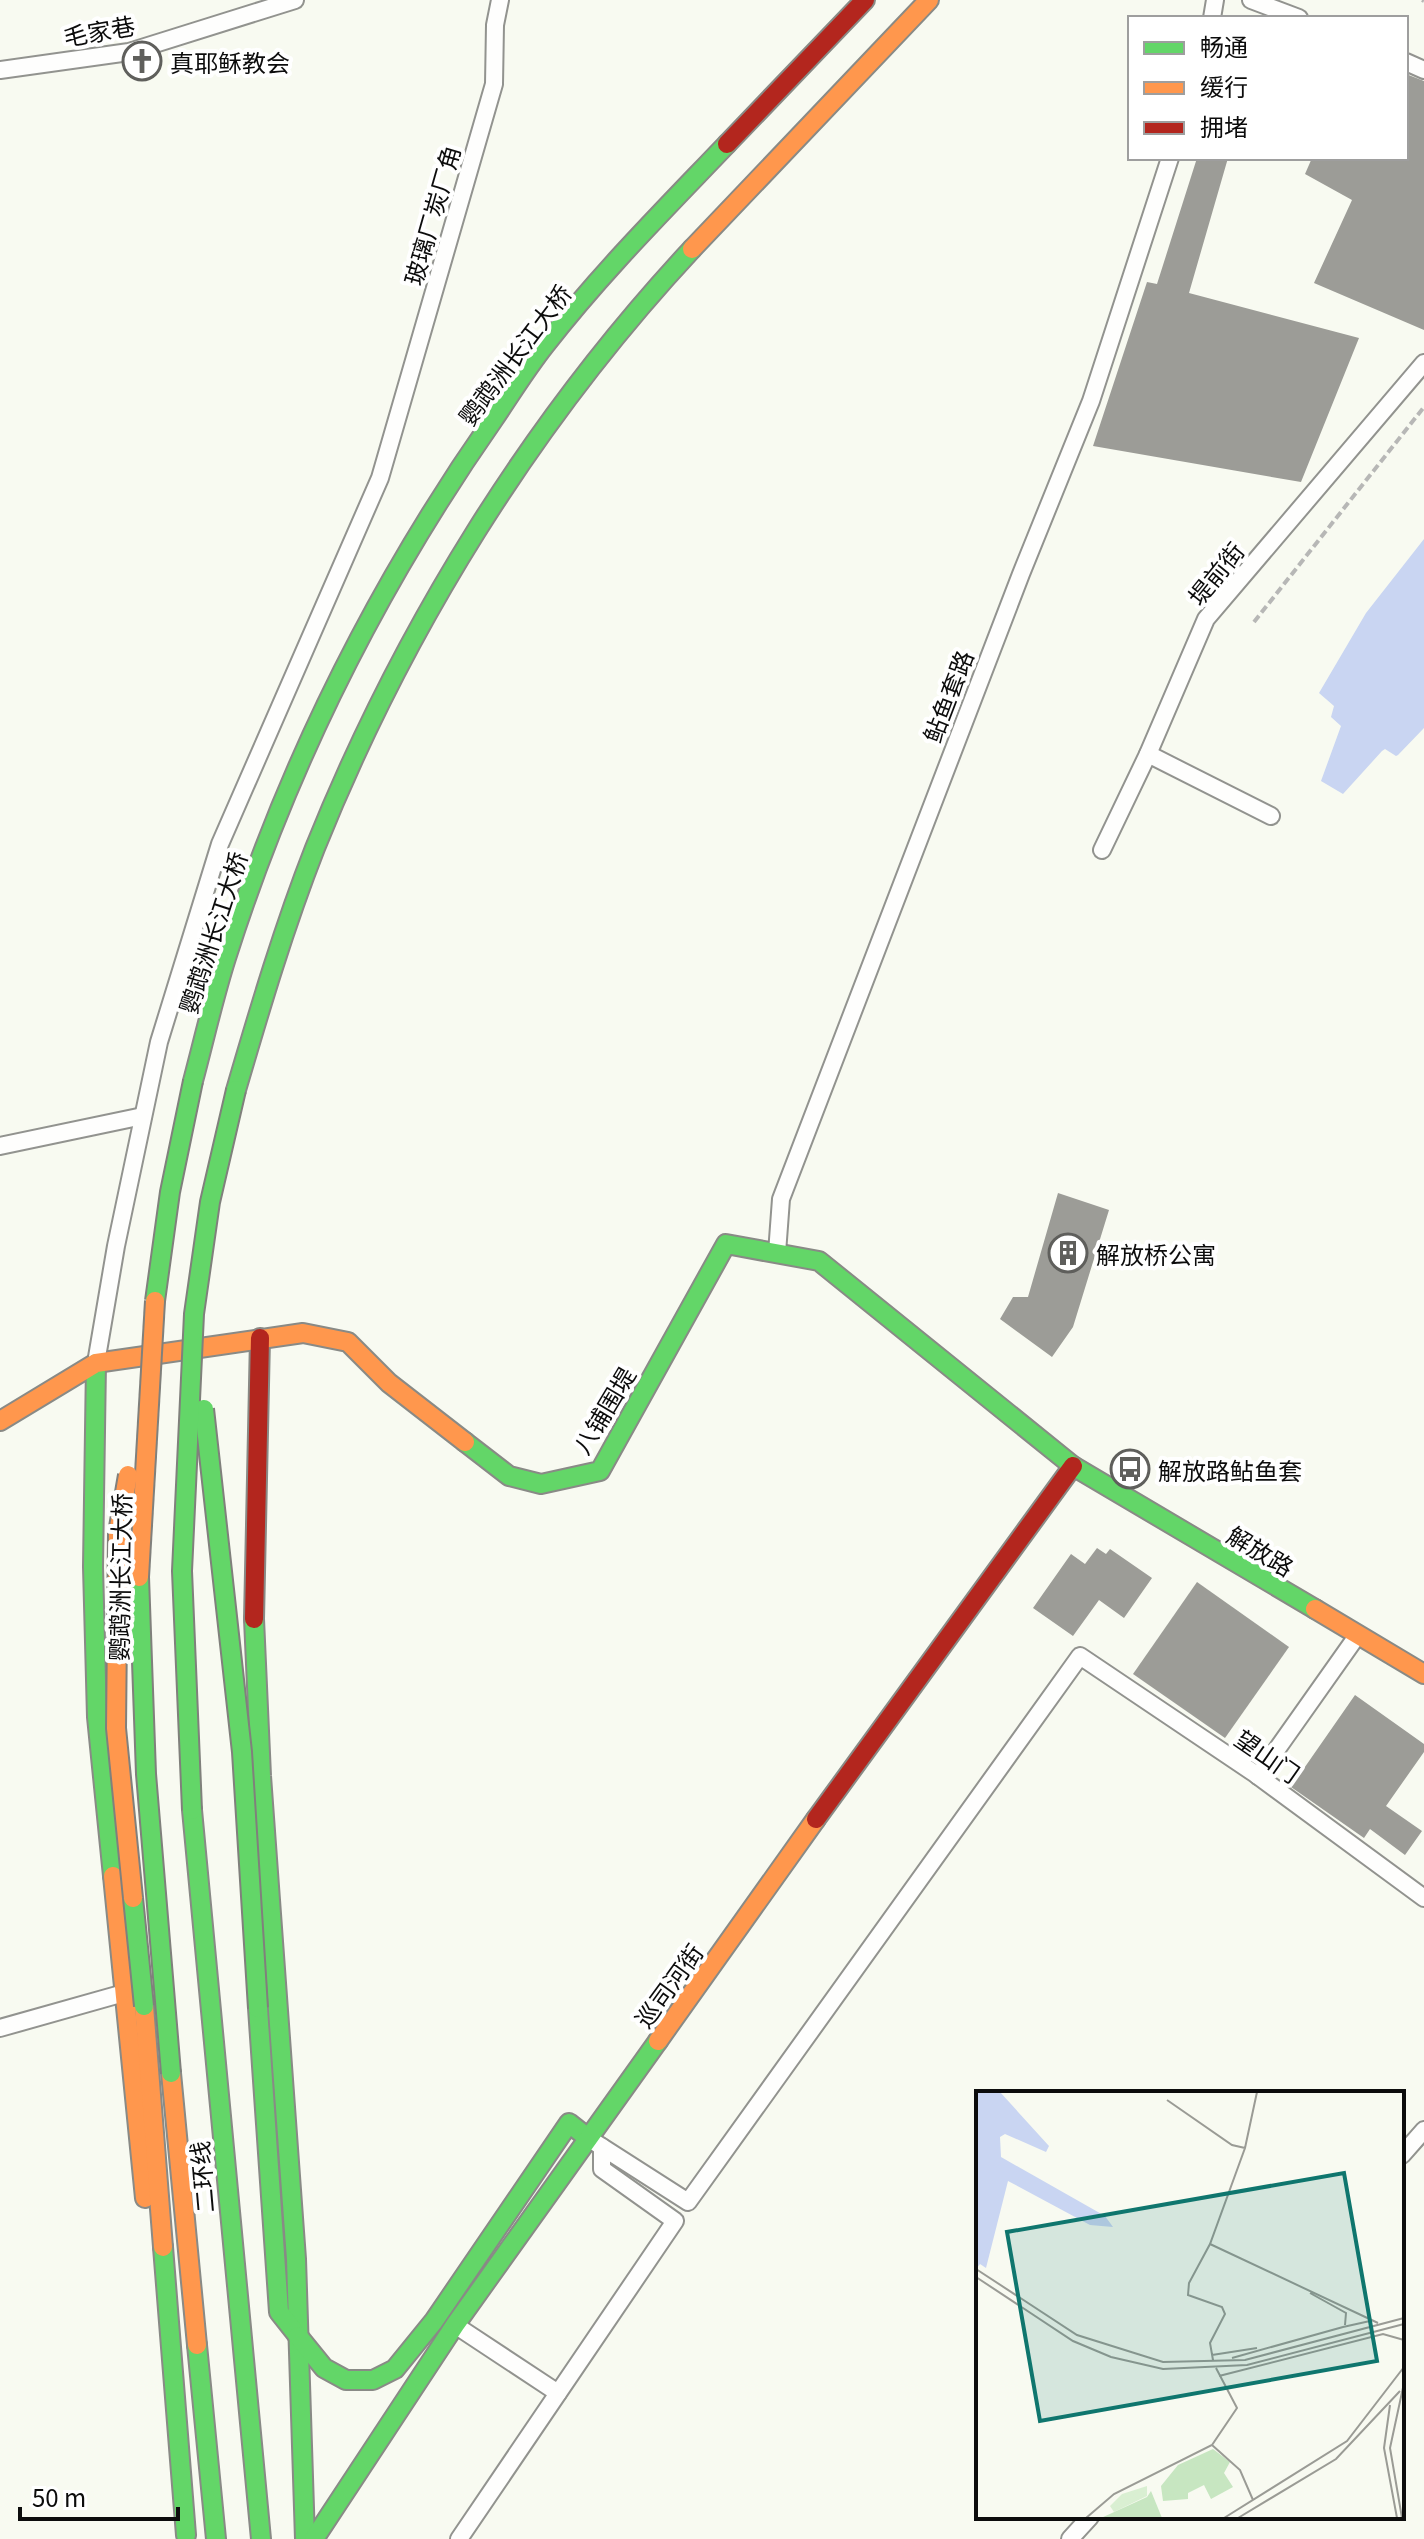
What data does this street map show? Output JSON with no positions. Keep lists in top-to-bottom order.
{
  "streets": {
    "main road": [
      "鹦鹉洲长江大桥",
      "八铺围堤",
      "解放路",
      "巡司河街",
      "二环线"
    ],
    "street": [
      "毛家巷",
      "玻璃厂炭厂角",
      "堤前街",
      "鲇鱼套路",
      "望山门"
    ]
  },
  "crossings": [
    ["玻璃厂炭厂角", "八铺围堤"],
    ["鹦鹉洲长江大桥", "二环线"],
    ["鲇鱼套路", "八铺围堤"],
    ["八铺围堤", "解放路"],
    ["八铺围堤", "巡司河街"],
    ["解放路", "巡司河街"],
    ["望山门", "巡司河街"]
  ],
  "places": {
    "church": ["真耶稣教会"],
    "building": ["解放桥公寓"],
    "bus stop": ["解放路鲇鱼套"]
  },
  "legend": ["畅通", "缓行", "拥堵"],
  "scale_bar": "50 m"
}
